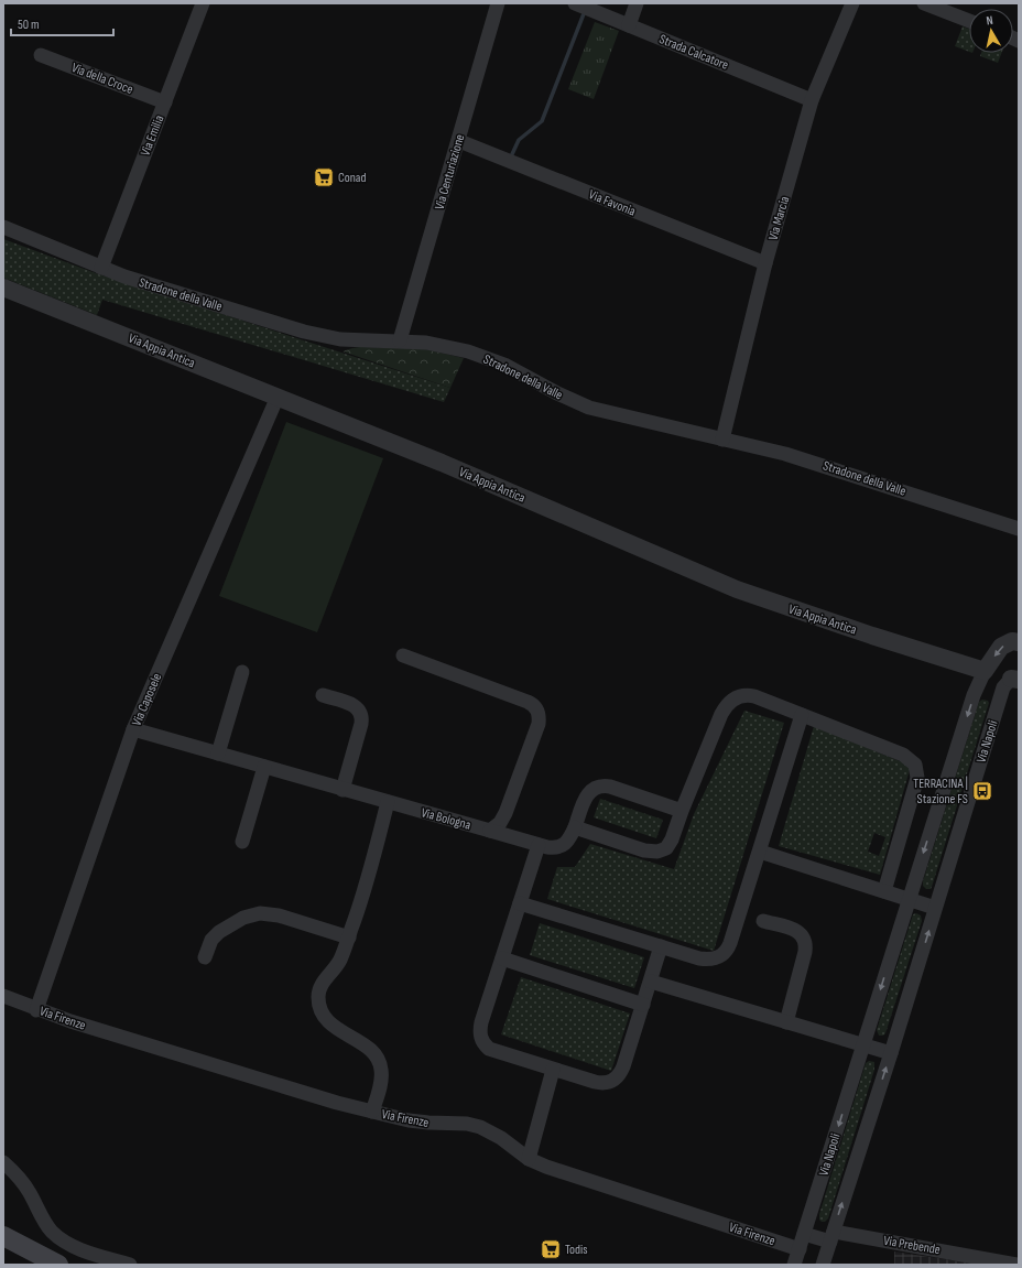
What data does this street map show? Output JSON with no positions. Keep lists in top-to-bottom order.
{
  "streets": {
    "street": [
      "Strada Calcatore",
      "Via della Croce",
      "Via Emilia",
      "Via Centuriazione",
      "Via Favonia",
      "Via Marcia",
      "Stradone della Valle",
      "Via Appia Antica",
      "Via Caposele",
      "Via Napoli",
      "Via Bologna",
      "Via Firenze",
      "Via Prebende"
    ]
  },
  "crossings": [
    ["Strada Calcatore", "Via Marcia"],
    ["Via della Croce", "Via Emilia"],
    ["Via Emilia", "Stradone della Valle"],
    ["Via Centuriazione", "Via Favonia"],
    ["Via Centuriazione", "Stradone della Valle"],
    ["Via Favonia", "Via Marcia"],
    ["Via Marcia", "Stradone della Valle"],
    ["Via Appia Antica", "Via Caposele"],
    ["Via Appia Antica", "Via Napoli"],
    ["Via Caposele", "Via Bologna"],
    ["Via Caposele", "Via Firenze"],
    ["Via Napoli", "Via Firenze"],
    ["Via Napoli", "Via Prebende"]
  ],
  "places": {
    "supermarket": ["Conad", "Todis"],
    "bus stop": ["TERRACINA | Stazione FS"]
  },
  "scale_bar": "50 m",
  "north": "top"
}
